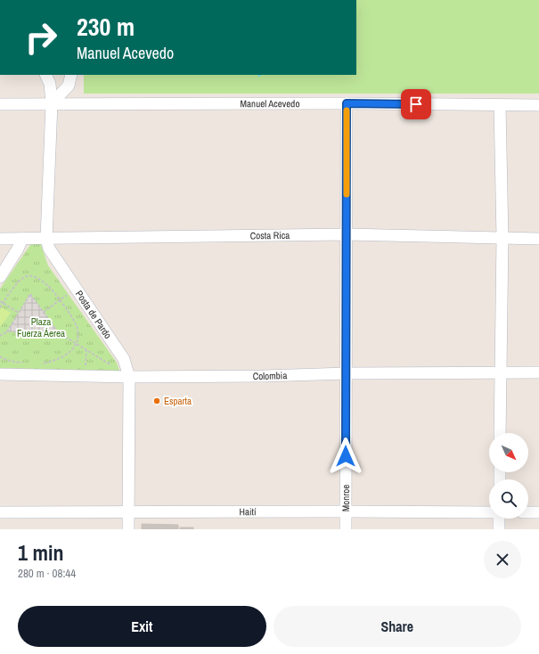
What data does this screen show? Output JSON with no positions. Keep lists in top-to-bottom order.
{
  "streets": {
    "street": [
      "Manuel Acevedo",
      "Costa Rica",
      "Posta de Pardo",
      "Colombia",
      "Monroe",
      "Haití"
    ]
  },
  "crossings": [
    ["Manuel Acevedo", "Posta de Pardo"],
    ["Manuel Acevedo", "Monroe"],
    ["Costa Rica", "Posta de Pardo"],
    ["Costa Rica", "Monroe"],
    ["Posta de Pardo", "Colombia"],
    ["Posta de Pardo", "Haití"],
    ["Colombia", "Monroe"],
    ["Monroe", "Haití"]
  ],
  "parks": ["Plaza Fuerza Áerea"],
  "places": ["Esparta"],
  "north": "bottom right",
  "page": {
    "turn": ["230 m", "Manuel Acevedo"],
    "heading": ["1 min", "280 m · 08:44"],
    "buttons": ["Exit", "Share"]
  }
}
